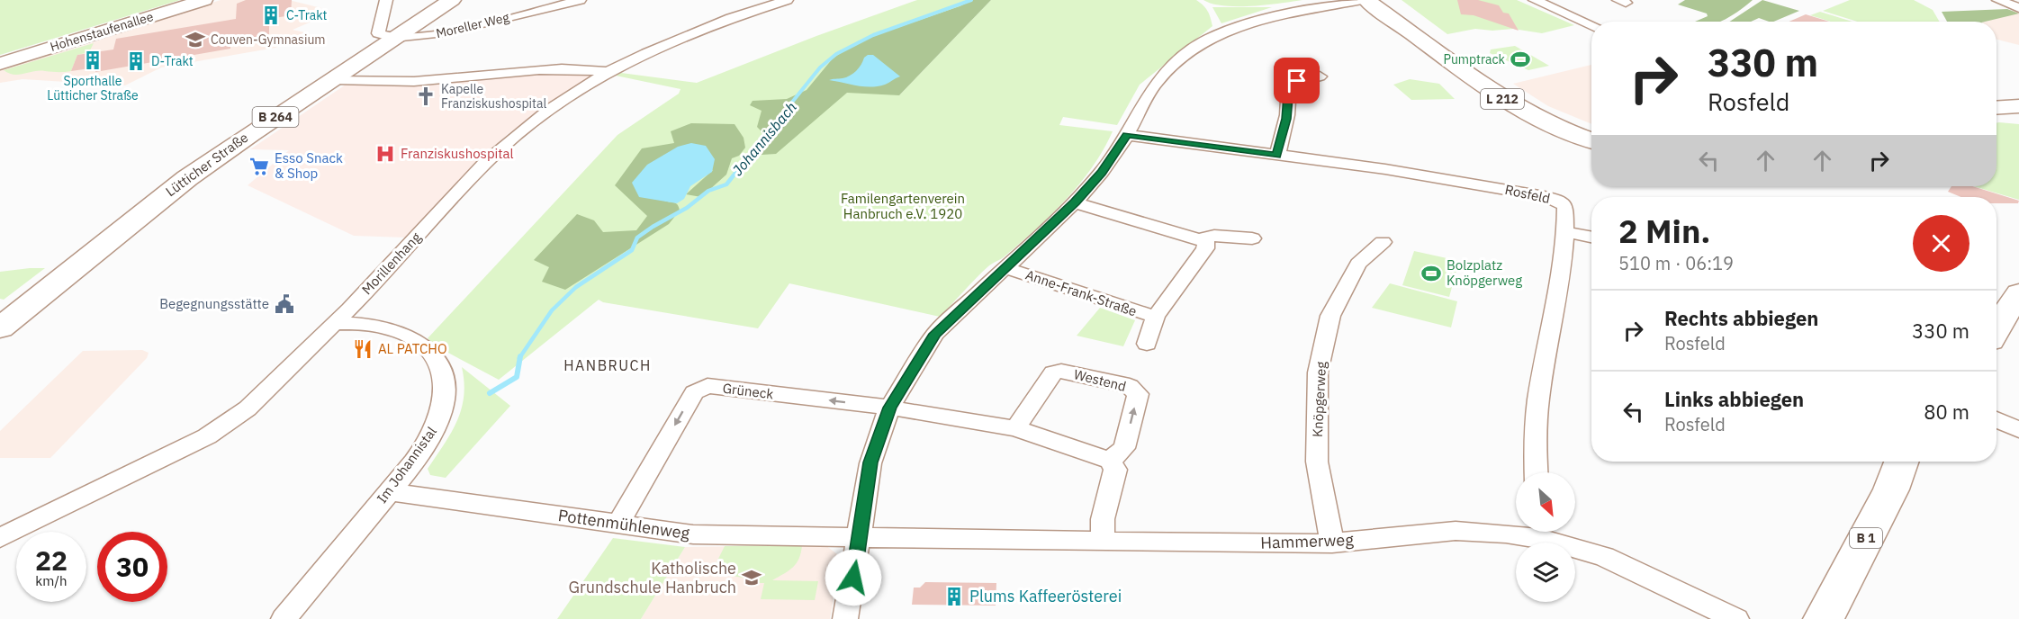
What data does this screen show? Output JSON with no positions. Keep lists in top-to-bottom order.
{
  "streets": {
    "main road": [
      "Hohenstaufenallee",
      "L 212",
      "B 264",
      "Lütticher Straße",
      "B 1"
    ],
    "street": [
      "Moreller Weg",
      "Rosfeld",
      "Morillenhang",
      "Anne-Frank-Straße",
      "Westend",
      "Grüneck",
      "Knöpgerweg",
      "Im Johannistal",
      "Pottenmühlenweg",
      "Hammerweg"
    ]
  },
  "crossings": [
    ["Moreller Weg", "Lütticher Straße"],
    ["Morillenhang", "Im Johannistal"],
    ["Grüneck", "Pottenmühlenweg"],
    ["Knöpgerweg", "Hammerweg"],
    ["Im Johannistal", "Pottenmühlenweg"],
    ["Pottenmühlenweg", "Hammerweg"]
  ],
  "one_way": ["Grüneck"],
  "districts": ["HANBRUCH"],
  "water": ["Johannisbach"],
  "parks": ["Familengartenverein Hanbruch e.V. 1920"],
  "places": {
    "building": [
      "C-Trakt",
      "Sporthalle Lütticher Straße",
      "D-Trakt",
      "Plums Kaffeerösterei"
    ],
    "school or university": ["Couven-Gymnasium", "Katholische Grundschule Hanbruch"],
    "sports": ["Pumptrack", "Bolzplatz Knöpgerweg"],
    "church": ["Kapelle Franziskushospital"],
    "hospital": ["Franziskushospital"],
    "supermarket": ["Esso Snack & Shop"],
    "public building": ["Begegnungsstätte"],
    "restaurant": ["AL PATCHO"]
  },
  "north": "bottom right",
  "page": {
    "turn": ["330 m", "Rosfeld"],
    "heading": ["2 Min.", "510 m · 06:19"],
    "list": [
      {
        "name": "Rechts abbiegen",
        "note": "Rosfeld",
        "value": "330 m"
      },
      {
        "name": "Links abbiegen",
        "note": "Rosfeld",
        "value": "80 m"
      }
    ],
    "speed": "22 km/h",
    "limit": "30"
  }
}
